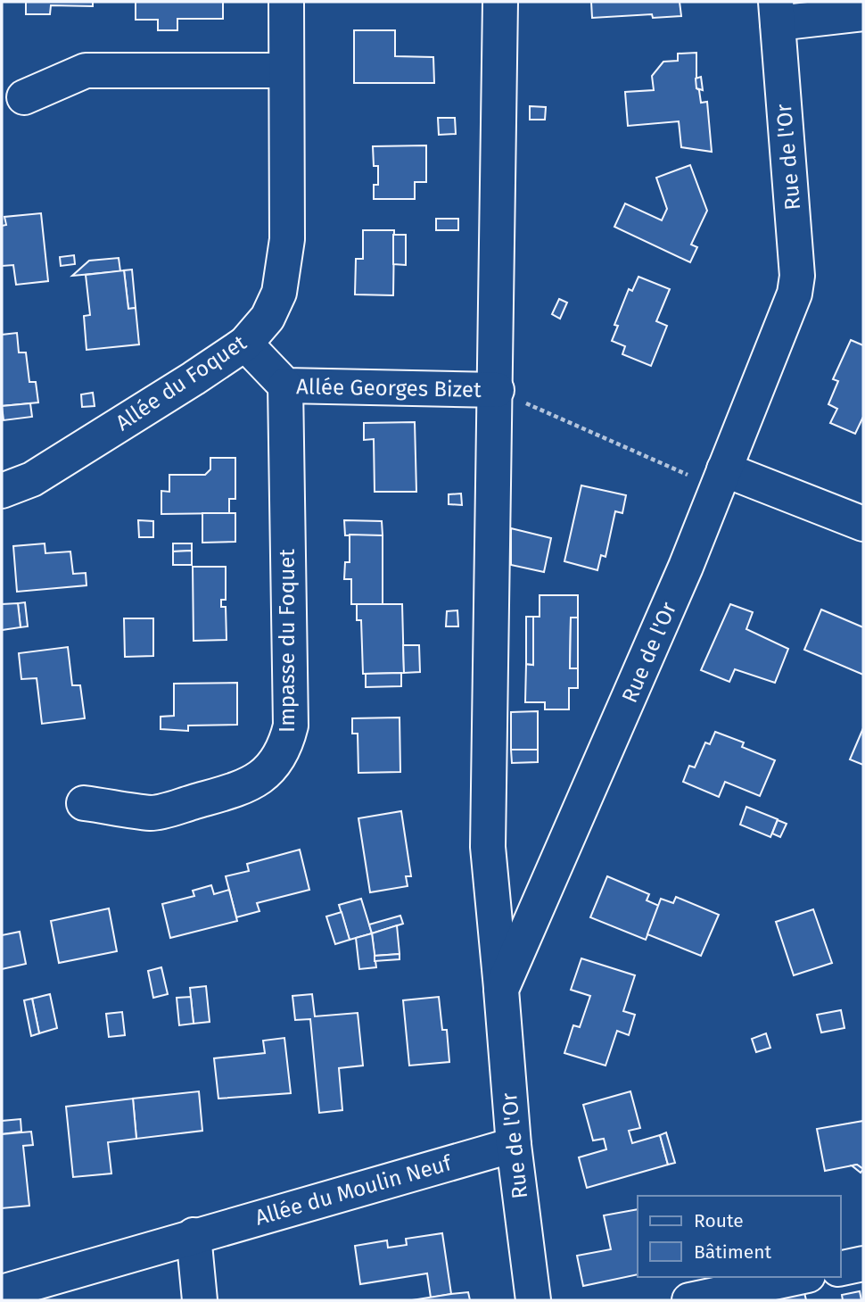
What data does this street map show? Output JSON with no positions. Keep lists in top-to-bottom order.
{
  "streets": {
    "street": [
      "Rue de l'Or",
      "Allée du Foquet",
      "Allée Georges Bizet",
      "Impasse du Foquet",
      "Allée du Moulin Neuf"
    ]
  },
  "crossings": [
    ["Rue de l'Or", "Allée Georges Bizet"],
    ["Rue de l'Or", "Allée du Moulin Neuf"],
    ["Allée du Foquet", "Allée Georges Bizet"],
    ["Allée Georges Bizet", "Impasse du Foquet"]
  ],
  "legend": ["Route", "Bâtiment"]
}
